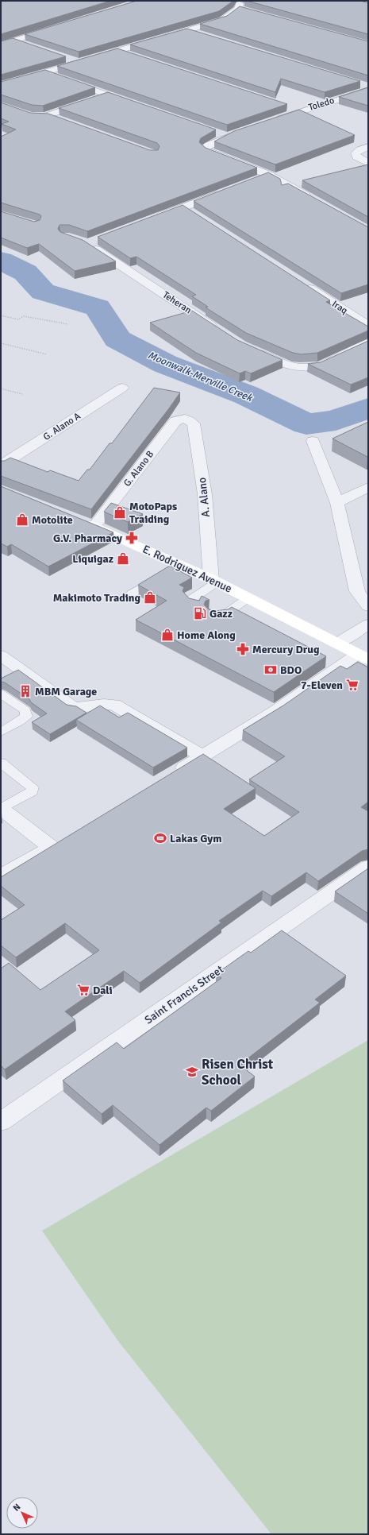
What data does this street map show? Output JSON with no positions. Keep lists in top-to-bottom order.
{
  "streets": {
    "main road": ["E. Rodriguez Avenue"],
    "street": [
      "Toledo",
      "Teheran",
      "Iraq",
      "G. Alano A",
      "G. Alano B",
      "A. Alano",
      "Saint Francis Street"
    ]
  },
  "crossings": [
    ["G. Alano B", "A. Alano"],
    ["G. Alano B", "E. Rodriguez Avenue"],
    ["A. Alano", "E. Rodriguez Avenue"]
  ],
  "water": ["Moonwalk-Merville Creek"],
  "places": {
    "shop": [
      "MotoPaps Traiding",
      "Motolite",
      "Liquigaz",
      "Makimoto Trading",
      "Home Along"
    ],
    "pharmacy": ["G.V. Pharmacy", "Mercury Drug"],
    "fuel station": ["Gazz"],
    "bank": ["BDO"],
    "supermarket": ["7-Eleven", "Dali"],
    "building": ["MBM Garage"],
    "sports": ["Lakas Gym"],
    "school or university": ["Risen Christ School"]
  },
  "north": "top left"
}
